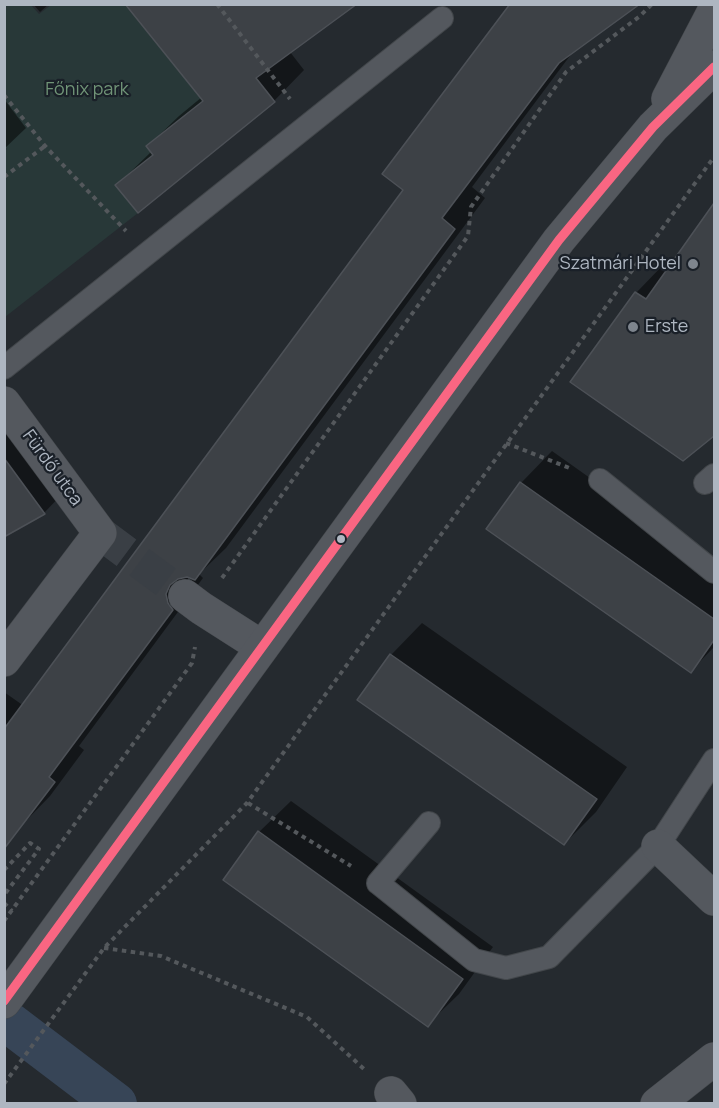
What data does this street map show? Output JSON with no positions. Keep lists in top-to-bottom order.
{
  "streets": {
    "street": ["Fürdő utca"]
  },
  "parks": ["Főnix park"],
  "places": ["Szatmári Hotel", "Erste"]
}
